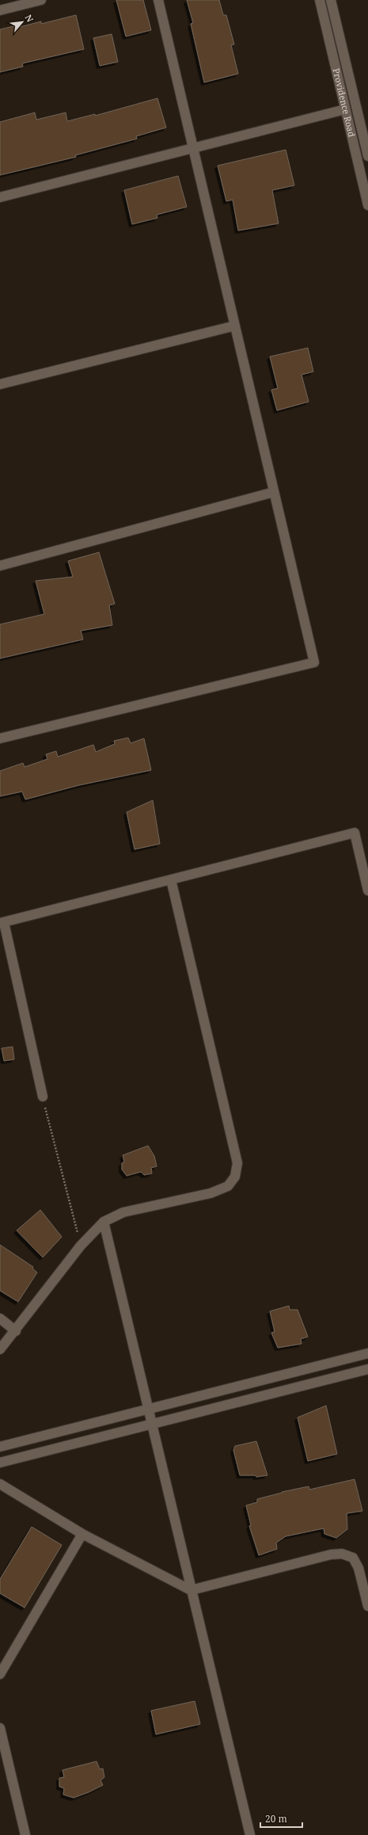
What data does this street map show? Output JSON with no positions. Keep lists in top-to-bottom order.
{
  "streets": {
    "street": ["Providence Road"]
  },
  "scale_bar": "20 m",
  "north": "top right"
}
